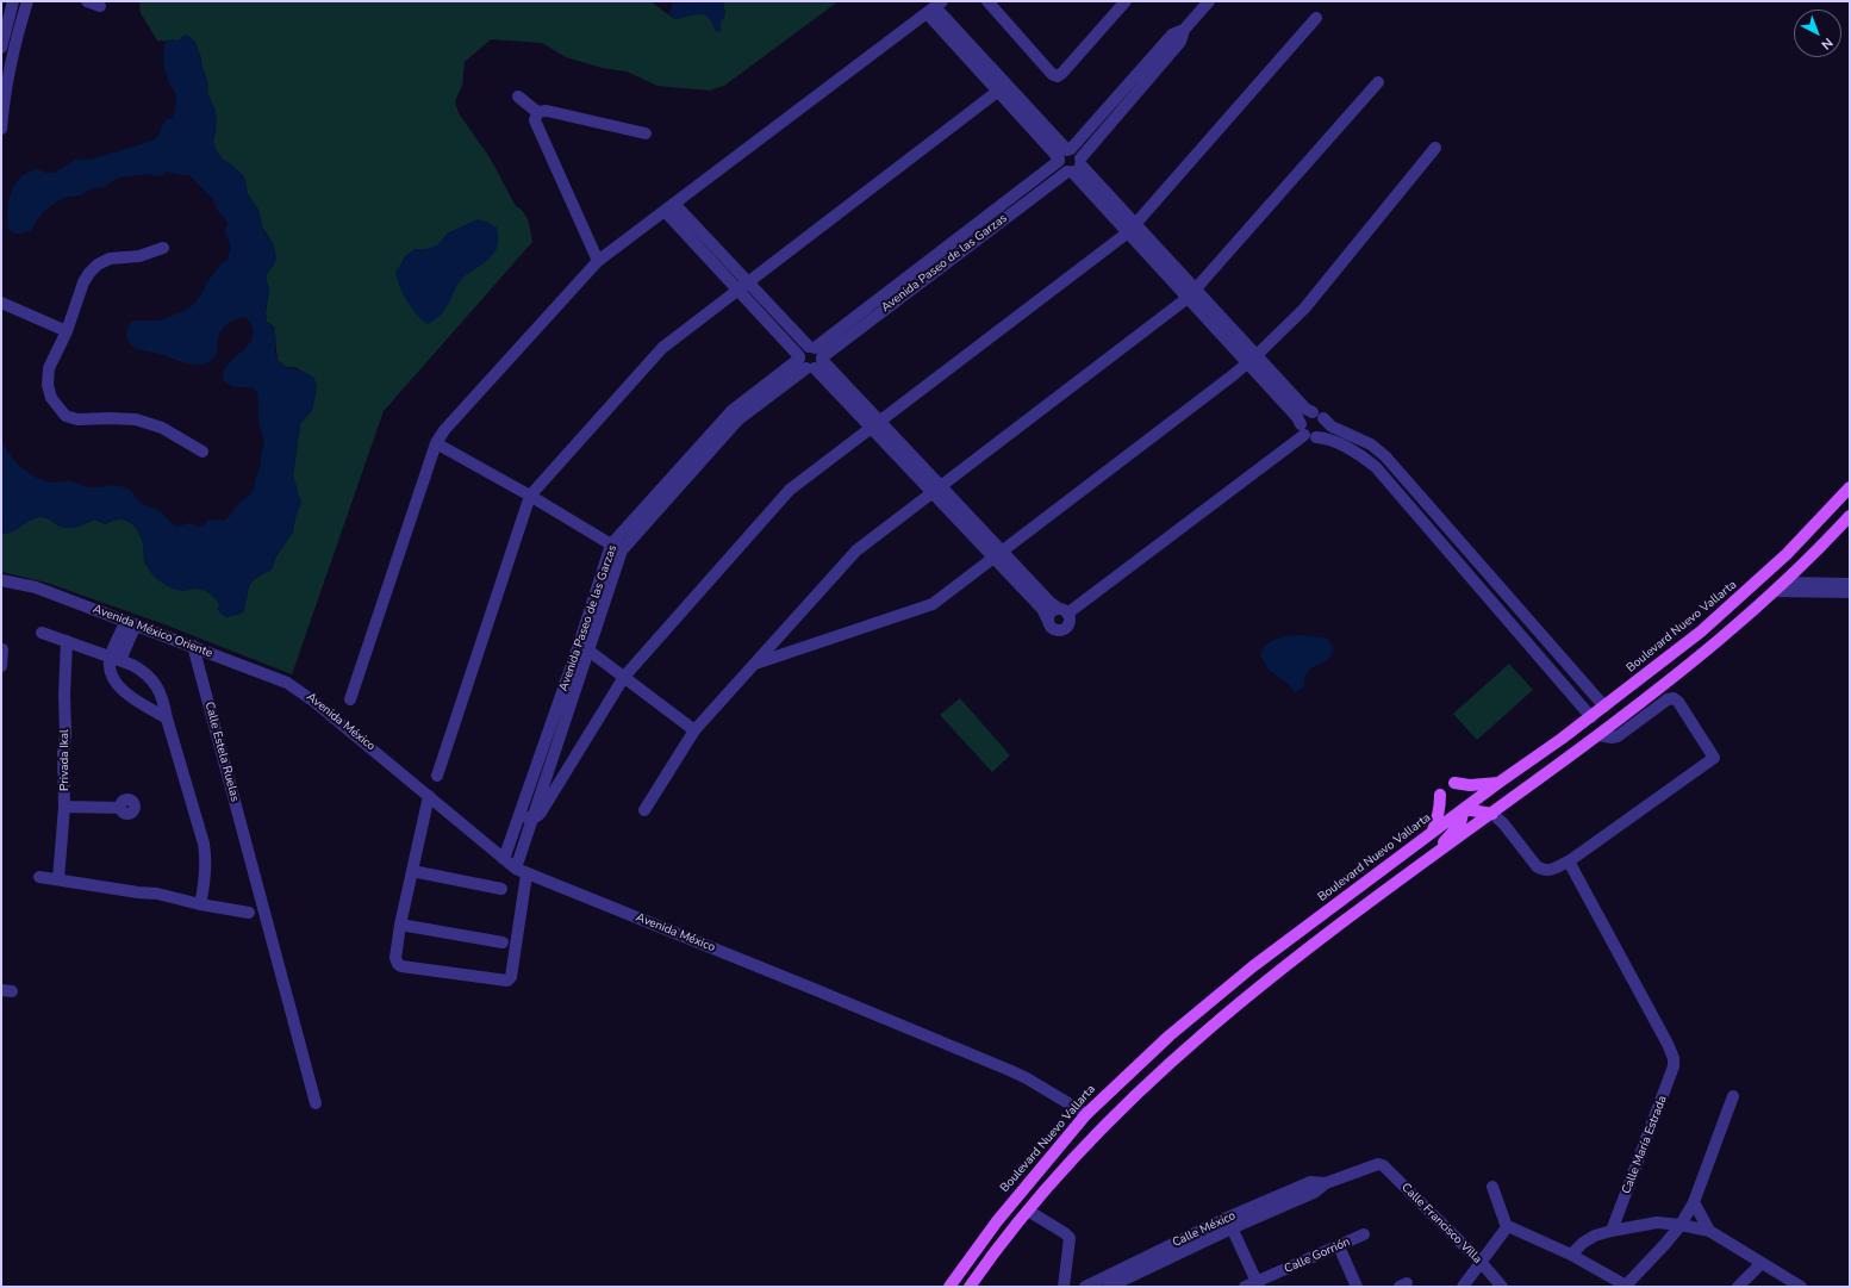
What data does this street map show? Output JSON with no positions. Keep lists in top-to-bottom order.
{
  "streets": {
    "main road": ["Boulevard Nuevo Vallarta"],
    "street": [
      "Avenida Paseo de las Garzas",
      "Avenida México Oriente",
      "Avenida México",
      "Calle Estela Ruelas",
      "Privada Ikal",
      "Calle María Estrada",
      "Calle Francisco Villa",
      "Calle México",
      "Calle Gorrión"
    ]
  },
  "crossings": [
    ["Avenida Paseo de las Garzas", "Avenida México"],
    ["Boulevard Nuevo Vallarta", "Avenida México"],
    ["Avenida México Oriente", "Avenida México"],
    ["Avenida México Oriente", "Calle Estela Ruelas"],
    ["Calle Francisco Villa", "Calle México"]
  ],
  "north": "bottom right"
}
